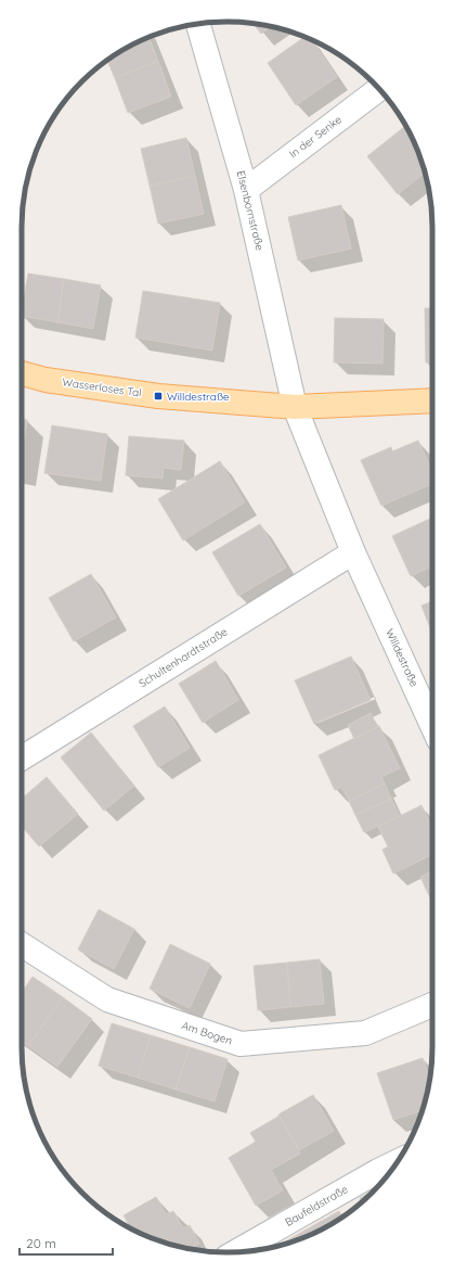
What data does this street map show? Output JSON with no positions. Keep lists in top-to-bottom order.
{
  "streets": {
    "main road": ["Wasserloses Tal"],
    "street": [
      "In der Senke",
      "Elsenbornstraße",
      "Schultenhardtstraße",
      "Willdestraße",
      "Am Bogen",
      "Baufeldstraße"
    ]
  },
  "crossings": [
    ["In der Senke", "Elsenbornstraße"],
    ["Elsenbornstraße", "Wasserloses Tal"],
    ["Elsenbornstraße", "Willdestraße"],
    ["Wasserloses Tal", "Willdestraße"],
    ["Schultenhardtstraße", "Willdestraße"]
  ],
  "places": {
    "transit": ["Willdestraße"]
  },
  "scale_bar": "20 m"
}
